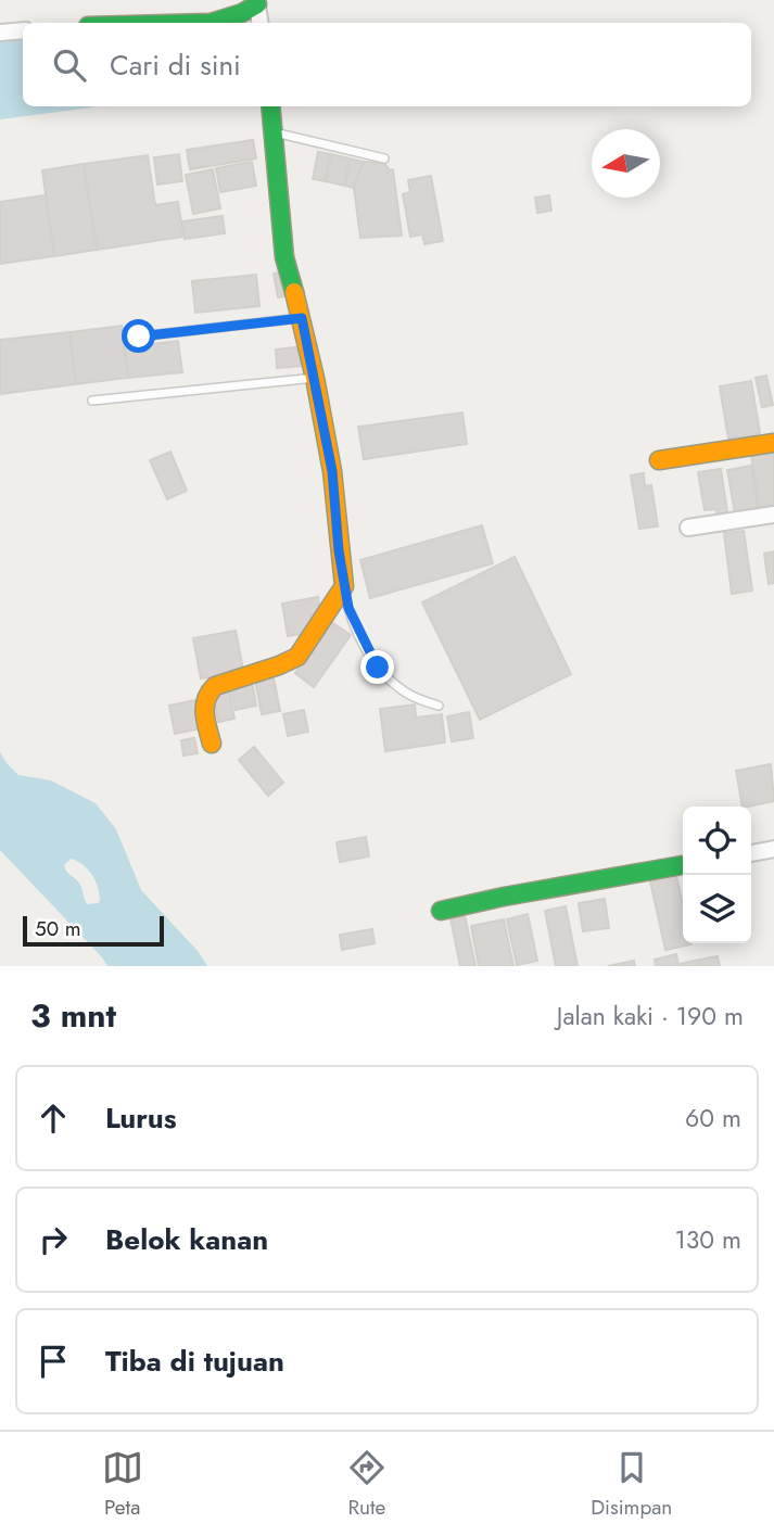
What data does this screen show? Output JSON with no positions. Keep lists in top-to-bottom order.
{
  "scale_bar": "50 m",
  "north": "left",
  "page": {
    "search": "Cari di sini",
    "scale": "50 m",
    "heading": ["3 mnt", "Jalan kaki · 190 m"],
    "list": [
      ["Lurus", "60 m"],
      ["Belok kanan", "130 m"],
      "Tiba di tujuan"
    ],
    "nav": ["Peta", "Rute", "Disimpan"]
  }
}
